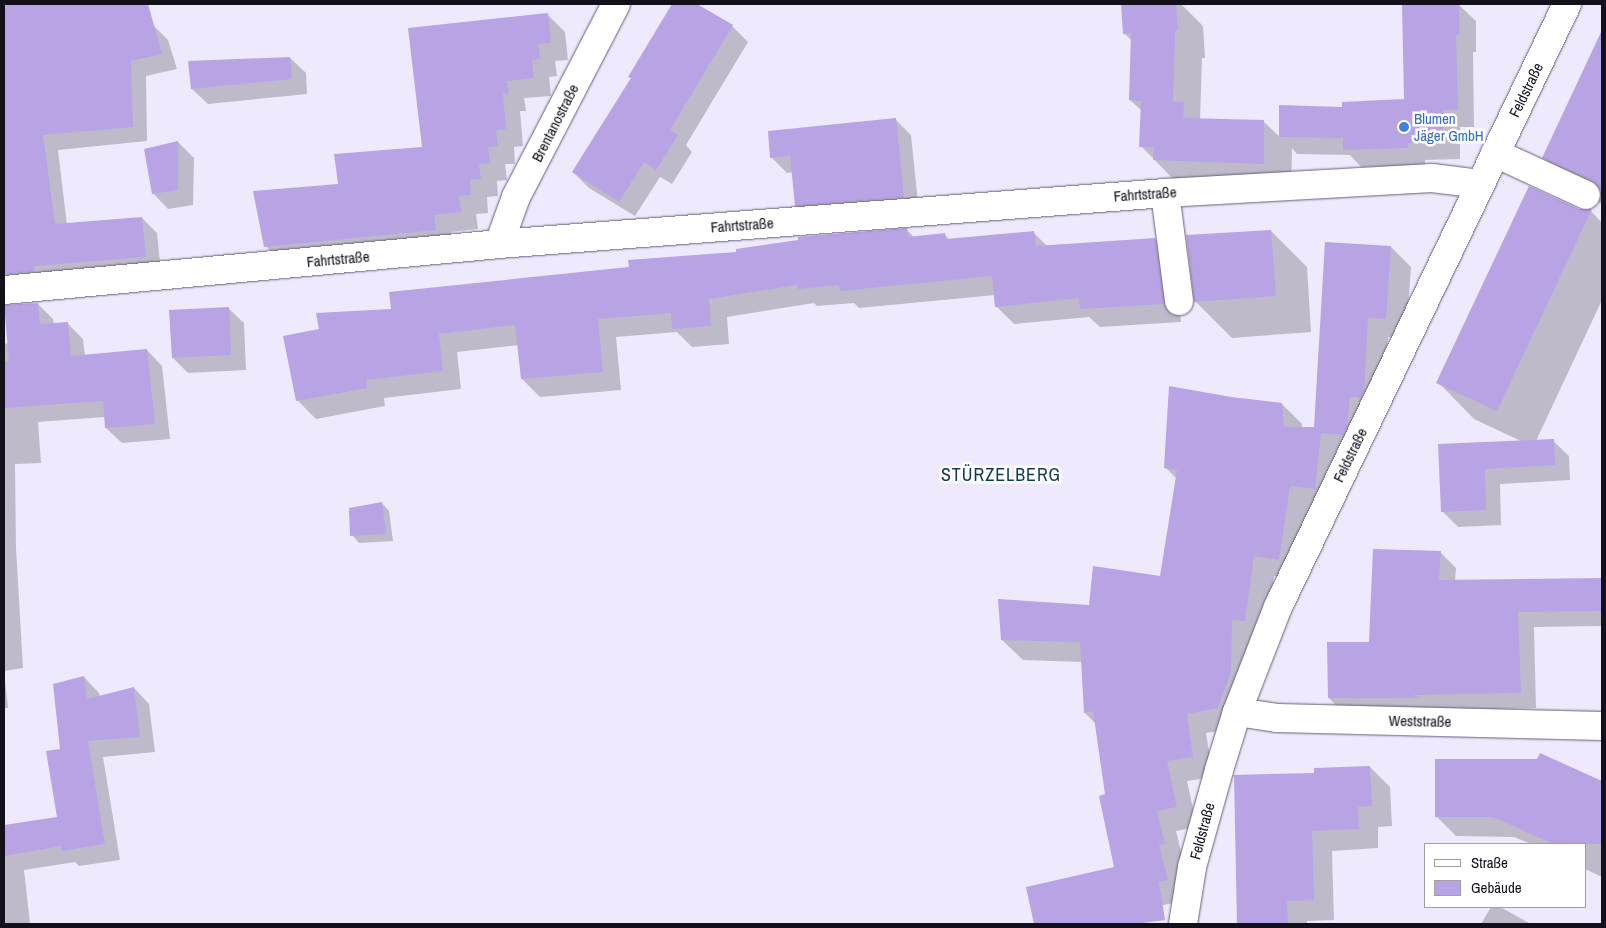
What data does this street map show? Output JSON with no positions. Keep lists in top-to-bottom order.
{
  "streets": {
    "street": [
      "Feldstraße",
      "Brentanostraße",
      "Fahrtstraße",
      "Weststraße"
    ]
  },
  "crossings": [
    ["Feldstraße", "Fahrtstraße"],
    ["Feldstraße", "Weststraße"],
    ["Brentanostraße", "Fahrtstraße"]
  ],
  "districts": ["STÜRZELBERG"],
  "places": ["Blumen Jäger GmbH"],
  "legend": ["Straße", "Gebäude"]
}
